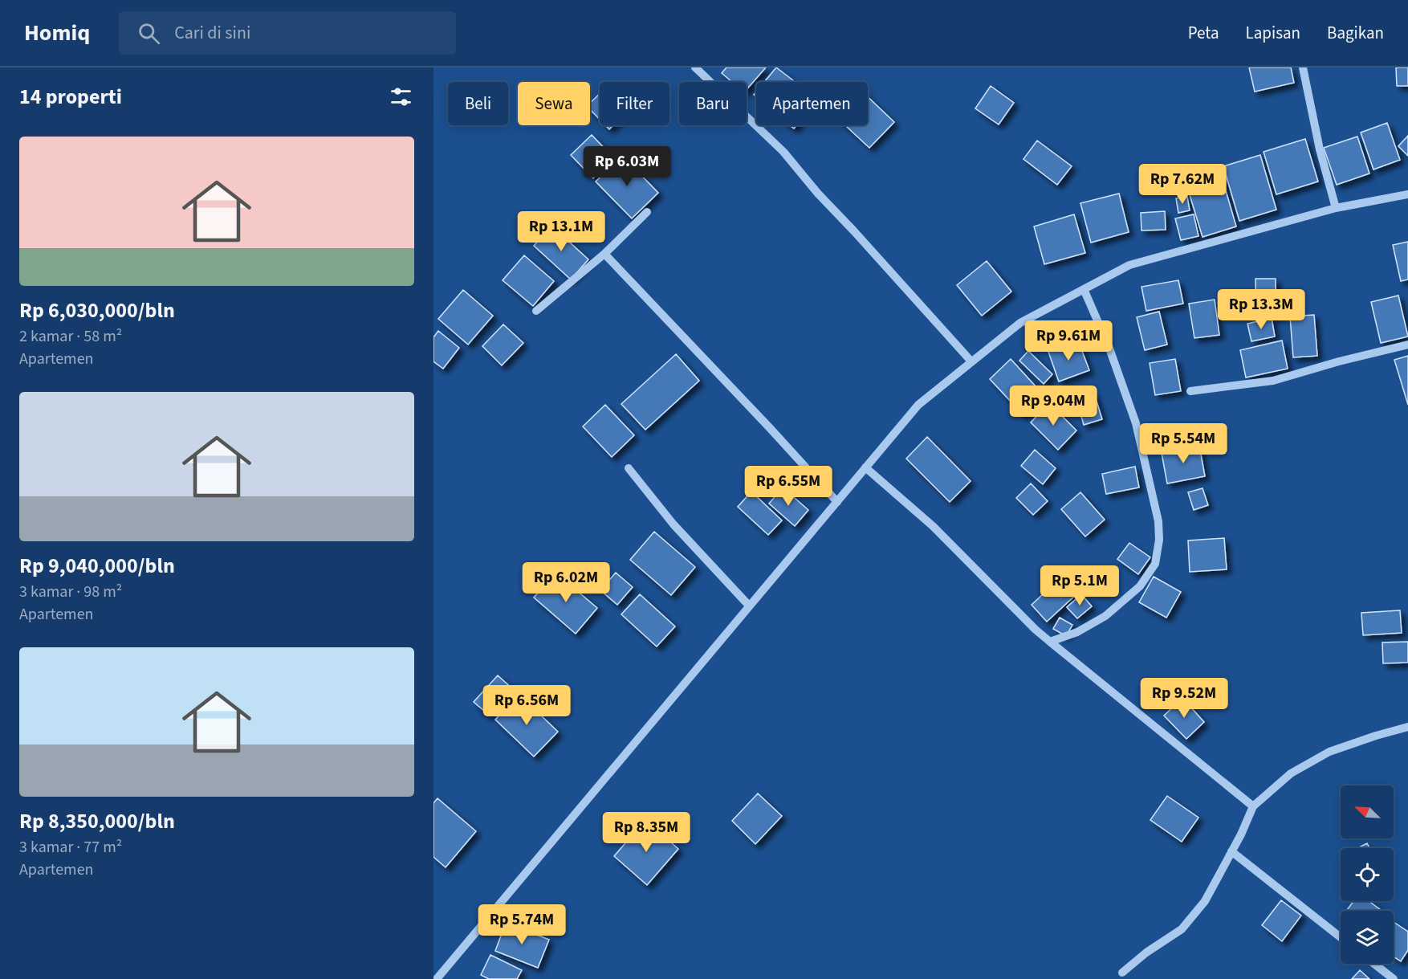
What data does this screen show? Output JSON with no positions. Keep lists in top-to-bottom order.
{
  "north": "top left",
  "page": {
    "header": "Homiq",
    "search": "Cari di sini",
    "nav": ["Peta", "Lapisan", "Bagikan"],
    "heading": "14 properti",
    "chip": [
      "Beli",
      "Sewa",
      "Filter",
      "Baru",
      "Apartemen"
    ],
    "list": [
      {
        "name": "Rp 6,030,000/bln",
        "note": "2 kamar · 58 m² · Apartemen"
      },
      {
        "name": "Rp 9,040,000/bln",
        "note": "3 kamar · 98 m² · Apartemen"
      },
      {
        "name": "Rp 8,350,000/bln",
        "note": "3 kamar · 77 m² · Apartemen"
      }
    ],
    "price": [
      "Rp 6.03M",
      "Rp 7.62M",
      "Rp 13.1M",
      "Rp 13.3M",
      "Rp 9.61M",
      "Rp 9.04M",
      "Rp 5.54M",
      "Rp 6.55M",
      "Rp 6.02M",
      "Rp 5.1M",
      "Rp 9.52M",
      "Rp 6.56M",
      "Rp 8.35M",
      "Rp 5.74M"
    ]
  }
}
